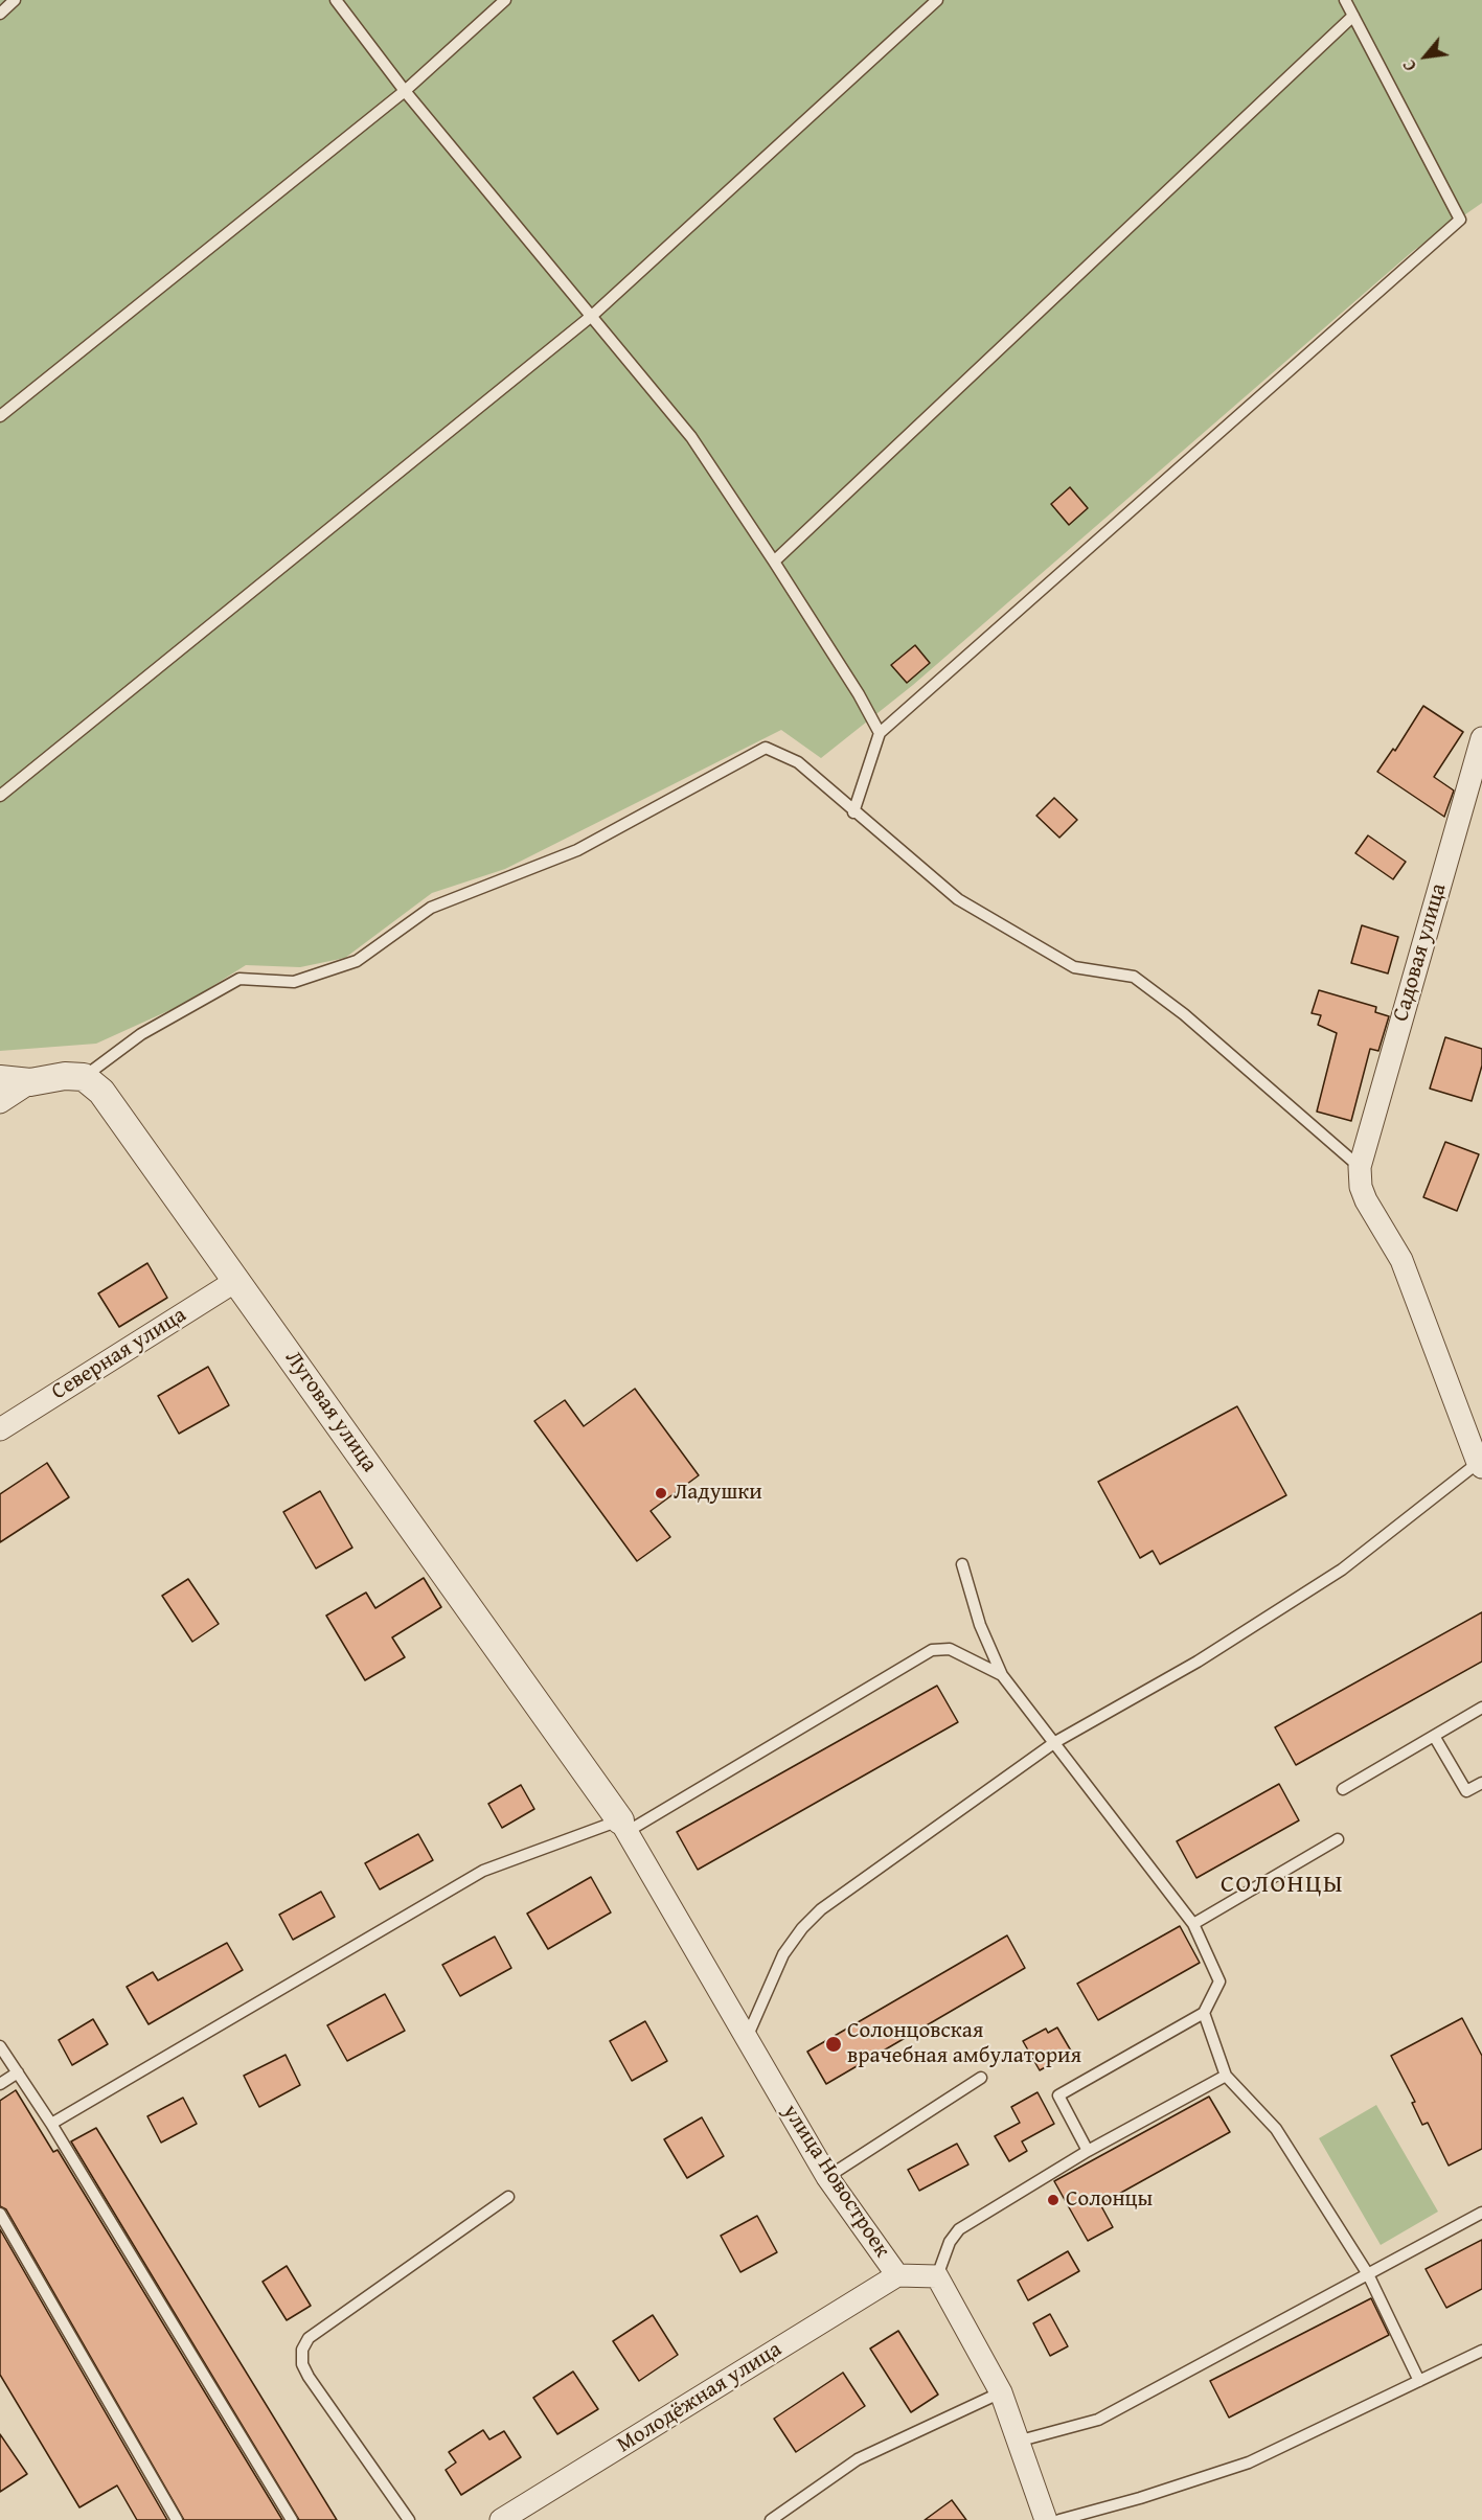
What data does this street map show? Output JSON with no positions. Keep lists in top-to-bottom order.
{
  "streets": {
    "street": [
      "Садовая улица",
      "Северная улица",
      "Луговая улица",
      "улица Новостроек",
      "Молодёжная улица"
    ]
  },
  "crossings": [
    ["Северная улица", "Луговая улица"],
    ["Луговая улица", "улица Новостроек"],
    ["улица Новостроек", "Молодёжная улица"]
  ],
  "districts": ["СОЛОНЦЫ"],
  "places": ["Ладушки", "Солонцовская врачебная амбулатория", "Солонцы"],
  "north": "bottom left"
}
